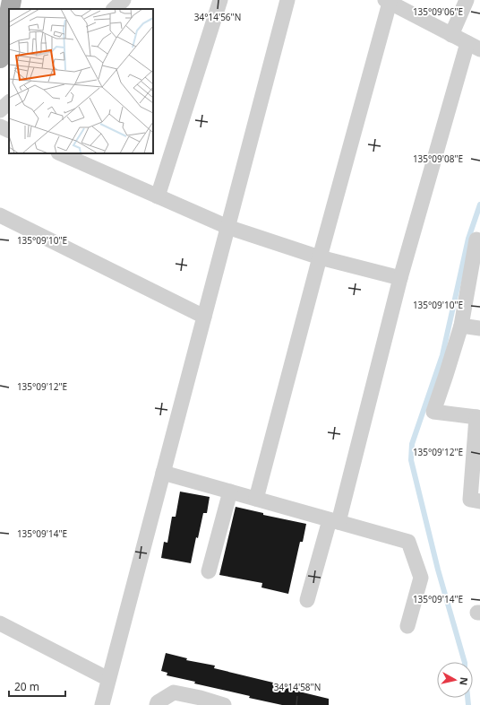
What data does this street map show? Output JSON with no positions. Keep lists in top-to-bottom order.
{
  "scale_bar": "20 m",
  "north": "right",
  "coordinates": [
    "135°09'06\"E",
    "34°14'56\"N",
    "135°09'08\"E",
    "135°09'10\"E",
    "135°09'12\"E",
    "135°09'14\"E",
    "34°14'58\"N"
  ]
}
